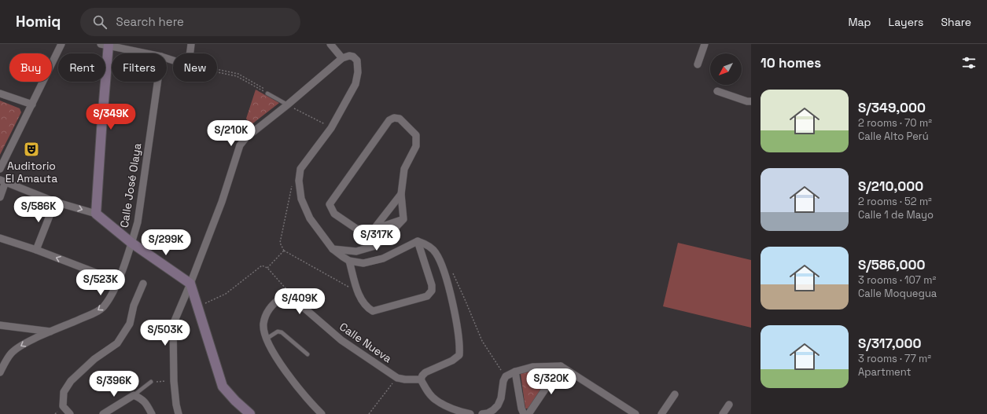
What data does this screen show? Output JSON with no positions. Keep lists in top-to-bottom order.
{
  "streets": {
    "street": ["Calle José Olaya", "Calle Nueva"]
  },
  "one_way": ["Calle José Olaya"],
  "places": {
    "theatre": ["Auditorio El Amauta"]
  },
  "north": "bottom left",
  "page": {
    "header": "Homiq",
    "search": "Search here",
    "nav": ["Map", "Layers", "Share"],
    "heading": "10 homes",
    "chip": [
      "Buy",
      "Rent",
      "Filters",
      "New"
    ],
    "list": [
      {
        "name": "S/349,000",
        "note": "2 rooms · 70 m² · Calle Alto Perú"
      },
      {
        "name": "S/210,000",
        "note": "2 rooms · 52 m² · Calle 1 de Mayo"
      },
      {
        "name": "S/586,000",
        "note": "3 rooms · 107 m² · Calle Moquegua"
      },
      {
        "name": "S/317,000",
        "note": "3 rooms · 77 m² · Apartment"
      }
    ],
    "price": [
      "S/349K",
      "S/210K",
      "S/586K",
      "S/317K",
      "S/299K",
      "S/523K",
      "S/409K",
      "S/503K",
      "S/320K",
      "S/396K"
    ]
  }
}
